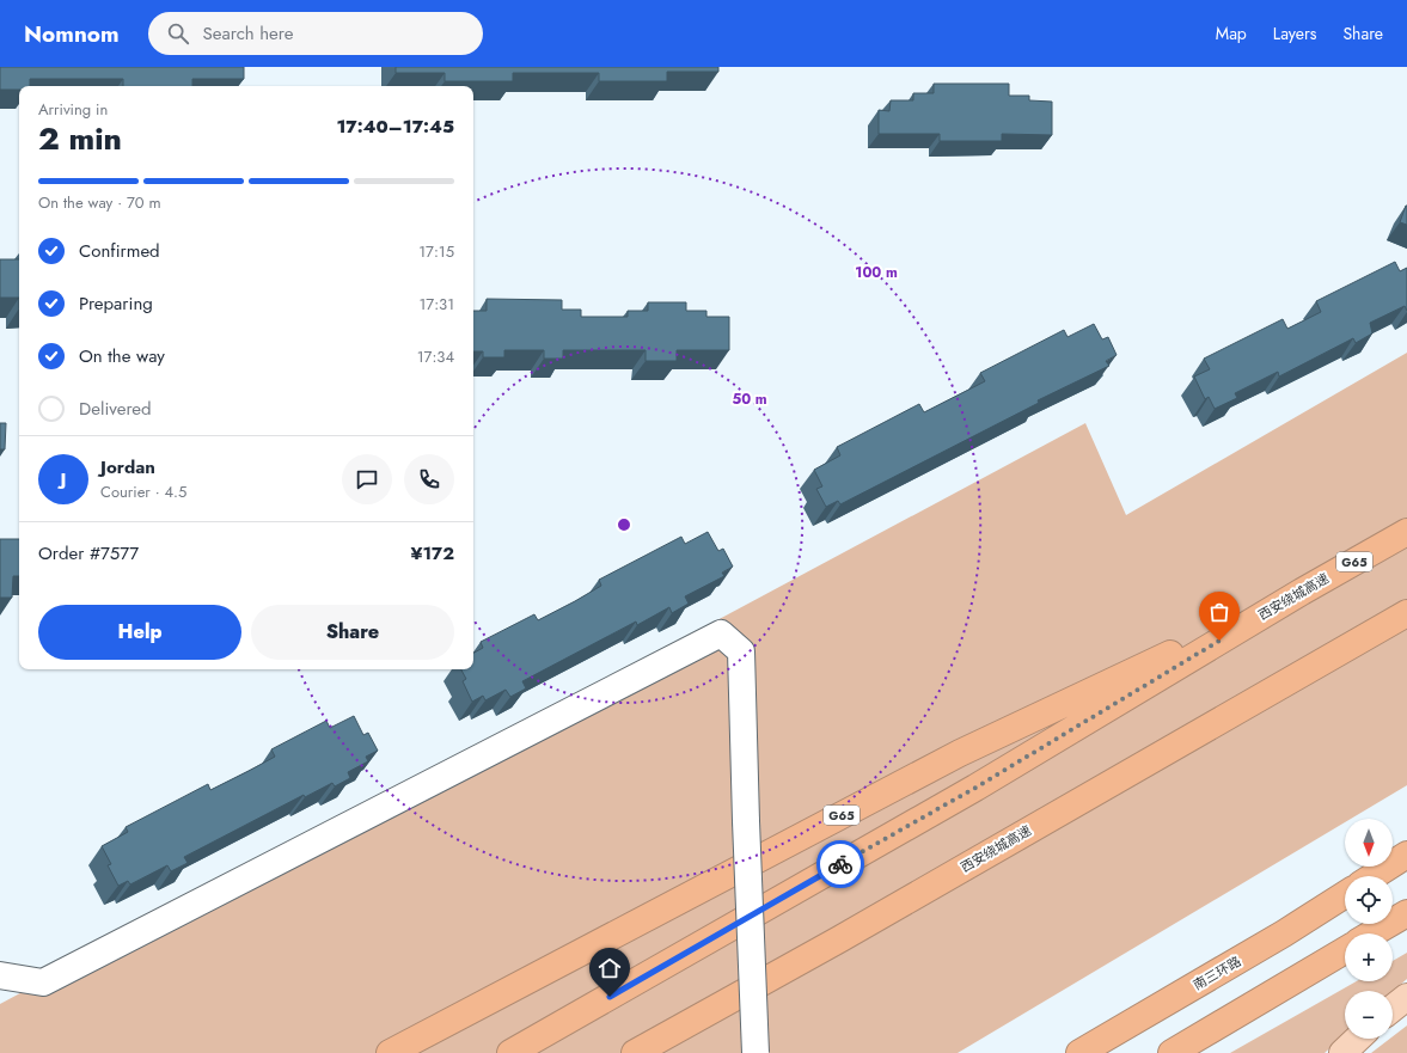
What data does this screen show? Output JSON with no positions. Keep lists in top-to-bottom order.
{
  "streets": {
    "highway": ["G65", "西安绕城高速", "南三环路"]
  },
  "crossings": [
    ["G65", "西安绕城高速"]
  ],
  "north": "bottom",
  "page": {
    "header": "Nomnom",
    "search": "Search here",
    "nav": ["Map", "Layers", "Share"],
    "heading": ["2 min", "Arriving in", "17:40–17:45"],
    "panel": [
      "Jordan",
      "Courier · 4.5",
      "Order #7577",
      "¥172"
    ],
    "bar": "On the way · 70 m",
    "list": [
      ["Confirmed", "17:15"],
      ["Preparing", "17:31"],
      ["On the way", "17:34"],
      "Delivered"
    ],
    "round": "J",
    "buttons": ["Help", "Share"],
    "map_buttons": ["+", "−"]
  },
  "rings": ["100 m", "50 m"]
}
